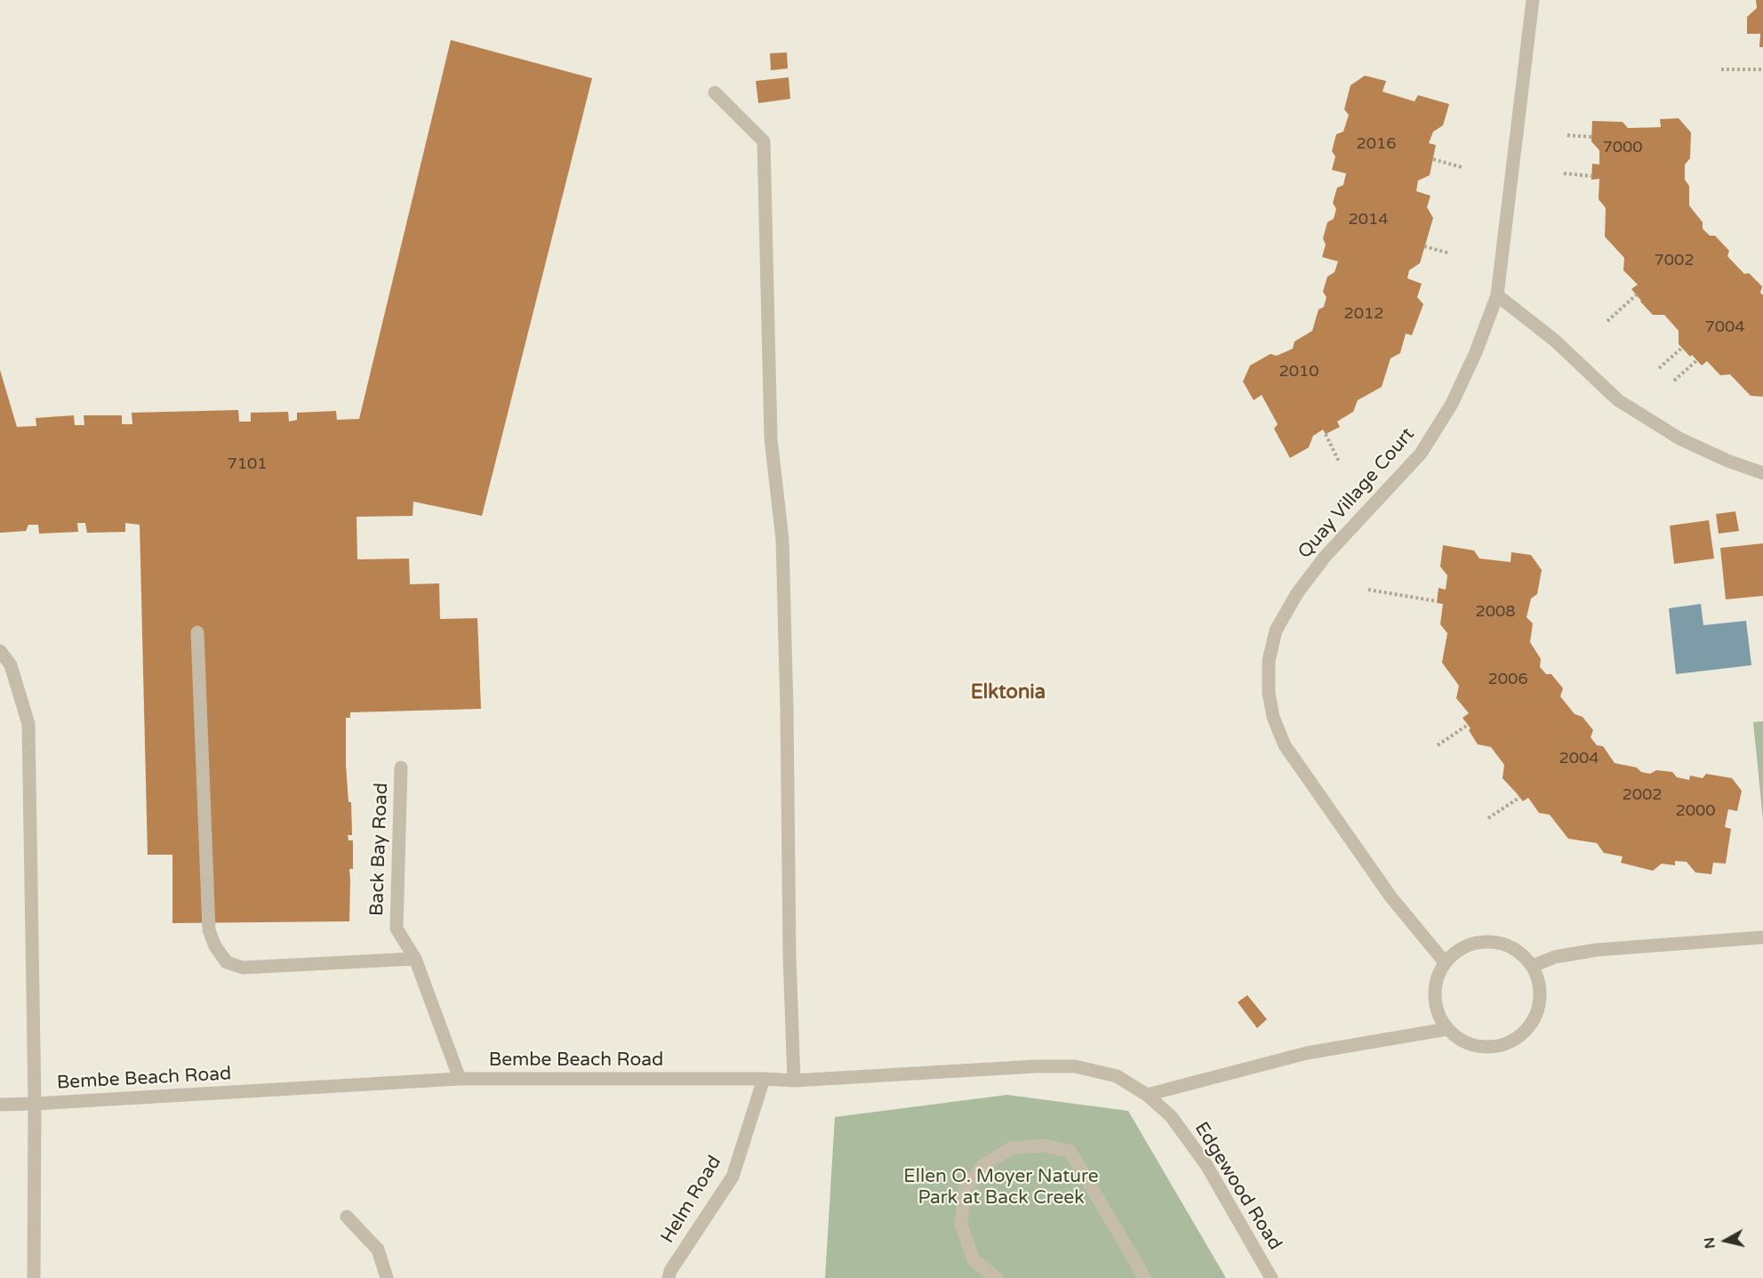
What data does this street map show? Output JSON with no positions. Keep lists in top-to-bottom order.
{
  "streets": {
    "street": [
      "Quay Village Court",
      "Back Bay Road",
      "Bembe Beach Road",
      "Edgewood Road",
      "Helm Road"
    ]
  },
  "crossings": [
    ["Back Bay Road", "Bembe Beach Road"],
    ["Bembe Beach Road", "Edgewood Road"],
    ["Bembe Beach Road", "Helm Road"]
  ],
  "districts": ["Elktonia"],
  "parks": ["Ellen O. Moyer Nature Park at Back Creek"],
  "house_numbers": [
    "2016",
    "7000",
    "2014",
    "7002",
    "2012",
    "7004",
    "2010",
    "7101",
    "2008",
    "2006",
    "2004",
    "2002",
    "2000"
  ],
  "north": "left"
}
